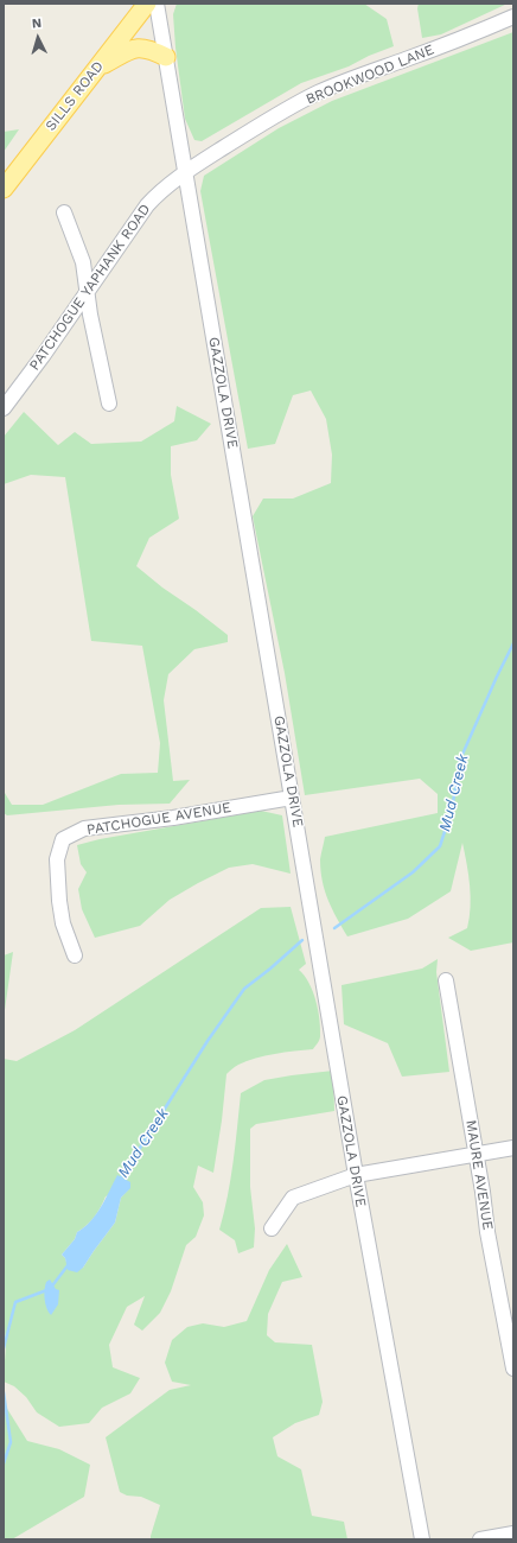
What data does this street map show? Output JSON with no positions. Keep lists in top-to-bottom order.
{
  "streets": {
    "main road": ["SILLS ROAD"],
    "street": [
      "BROOKWOOD LANE",
      "PATCHOGUE YAPHANK ROAD",
      "GAZZOLA DRIVE",
      "PATCHOGUE AVENUE",
      "MAURE AVENUE"
    ]
  },
  "crossings": [
    ["BROOKWOOD LANE", "PATCHOGUE YAPHANK ROAD"],
    ["BROOKWOOD LANE", "GAZZOLA DRIVE"],
    ["PATCHOGUE YAPHANK ROAD", "GAZZOLA DRIVE"],
    ["GAZZOLA DRIVE", "PATCHOGUE AVENUE"]
  ],
  "water": ["Mud Creek"],
  "north": "top"
}
